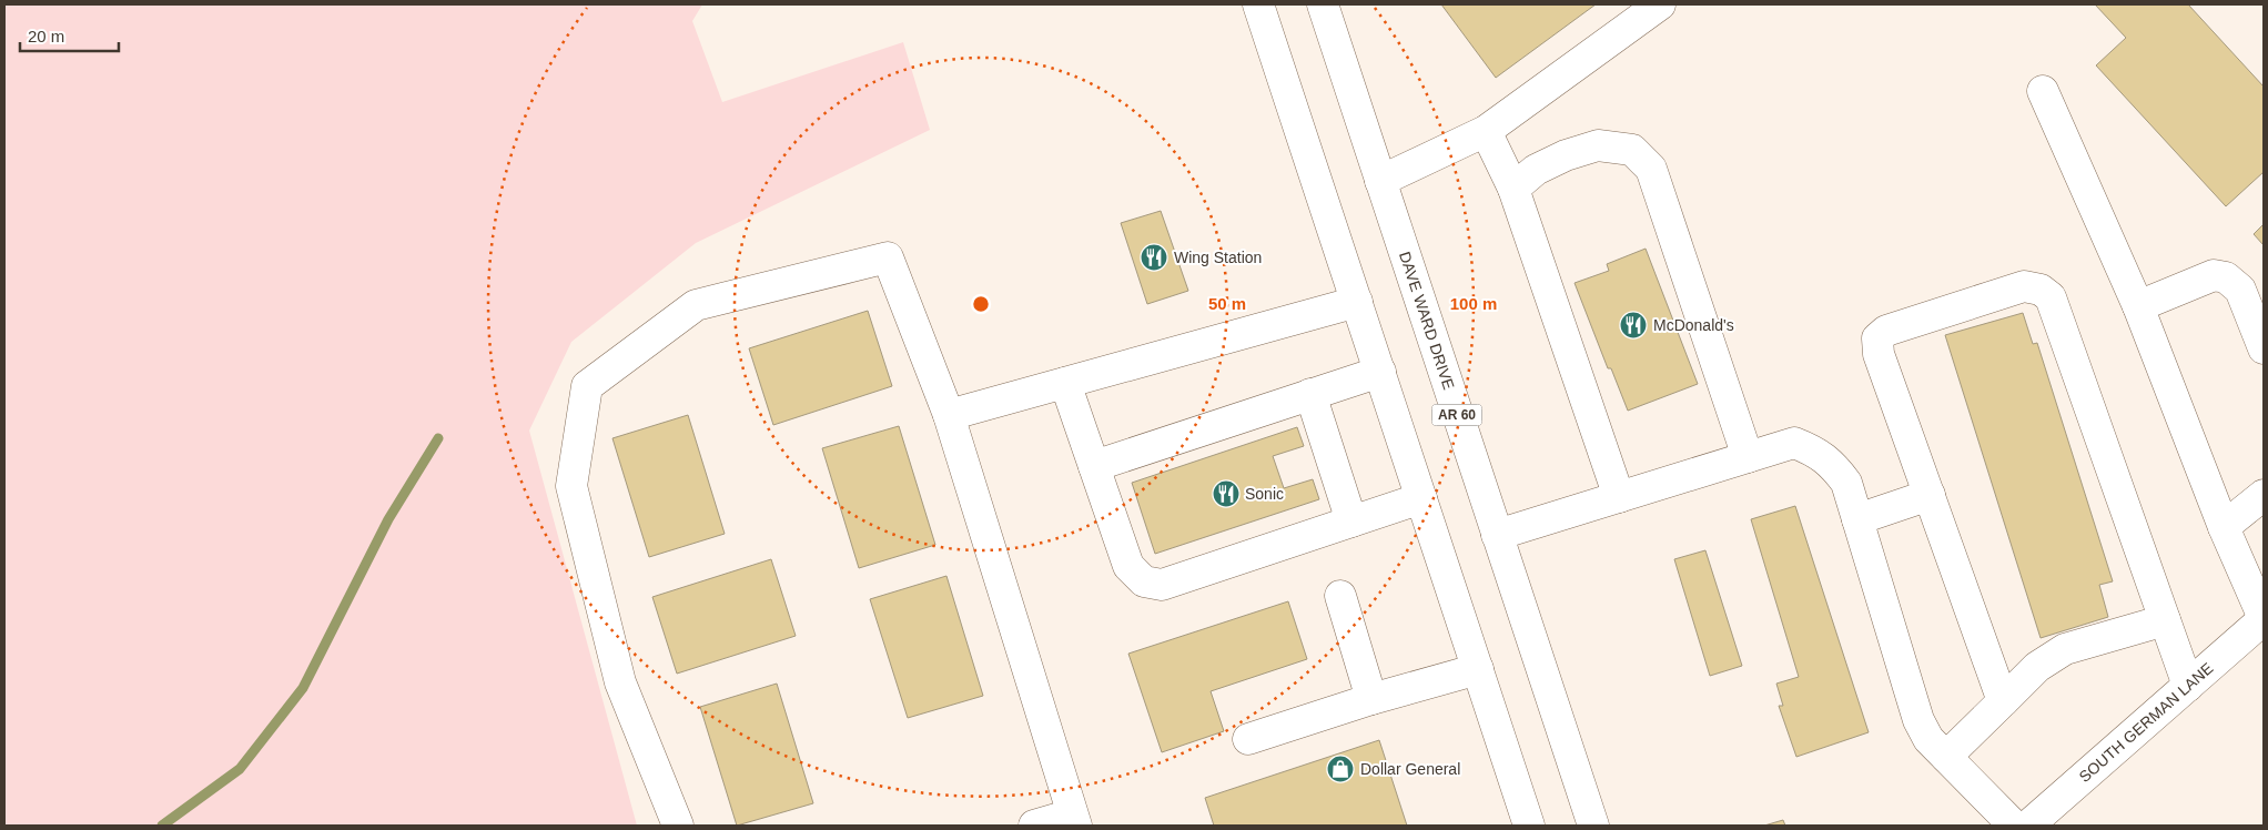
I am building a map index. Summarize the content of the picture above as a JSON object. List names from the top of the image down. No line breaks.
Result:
{"streets":{"main road":["DAVE WARD DRIVE","AR 60","SOUTH GERMAN LANE"]},"places":{"restaurant":["Wing Station","McDonald's","Sonic"],"shop":["Dollar General"]},"scale_bar":"20 m","rings":["50 m","100 m"]}
